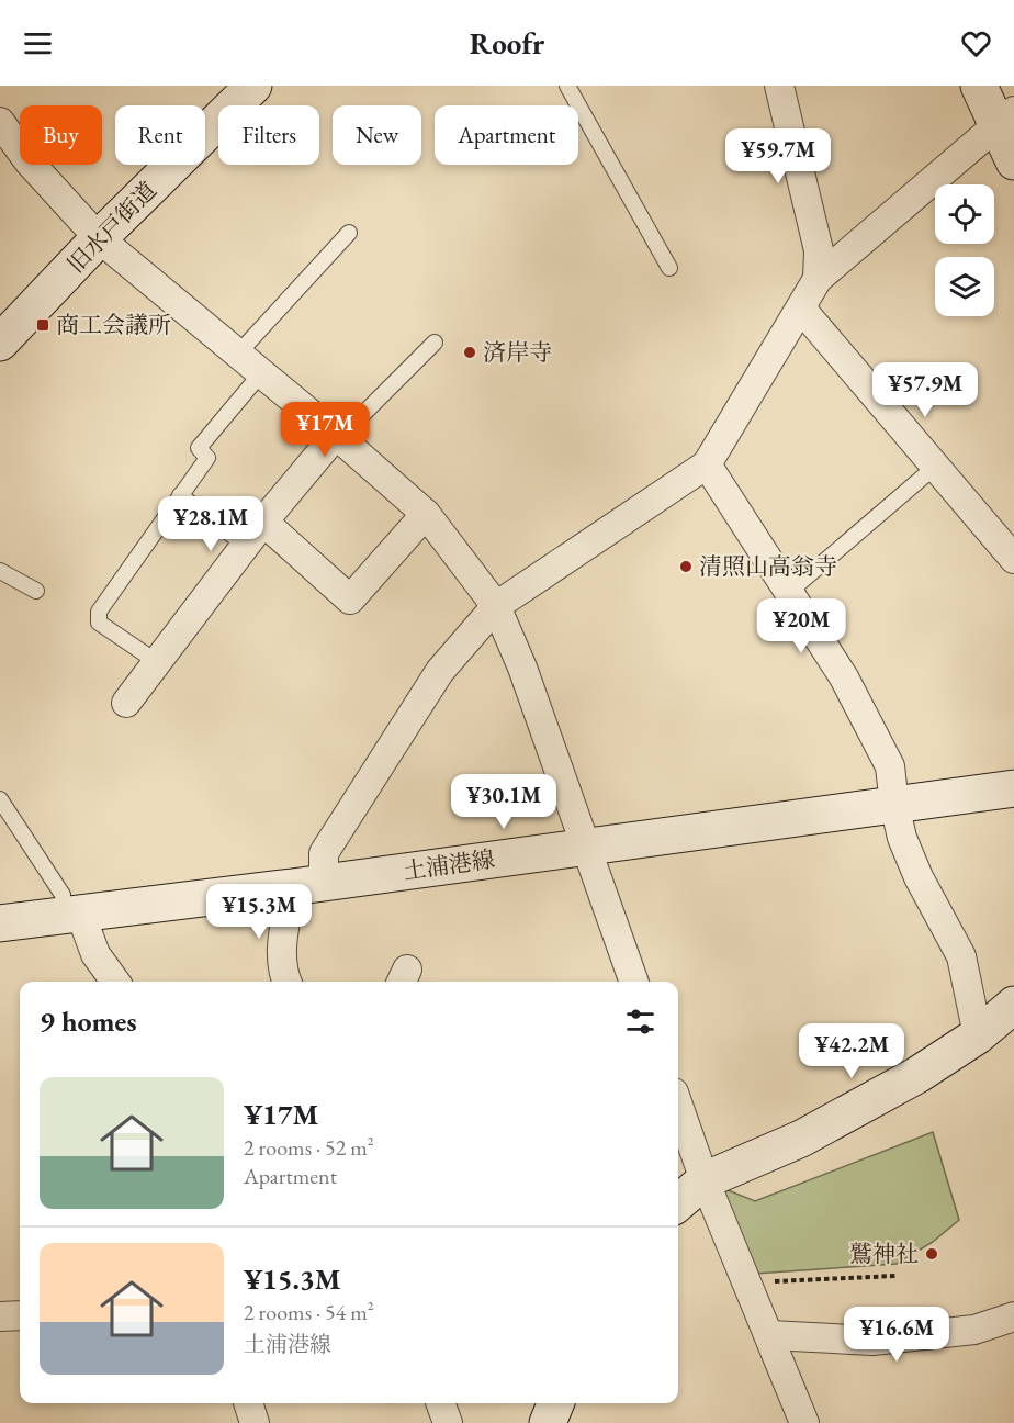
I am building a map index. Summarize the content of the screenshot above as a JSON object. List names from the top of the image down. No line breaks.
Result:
{"streets":{"main road":["旧水戸街道","土浦港線"]},"places":{"transit":["商工会議所"],"other":["済岸寺","清照山高翁寺","鷲神社"]},"page":{"header":"Roofr","chip":["Buy","Rent","Filters","New","Apartment"],"price":["¥59.7M","¥57.9M","¥17M","¥28.1M","¥20M","¥30.1M","¥15.3M","¥42.2M","¥16.6M"],"heading":"9 homes","list":[{"name":"¥17M","note":"2 rooms · 52 m² · Apartment"},{"name":"¥15.3M","note":"2 rooms · 54 m² · 土浦港線"}]}}
